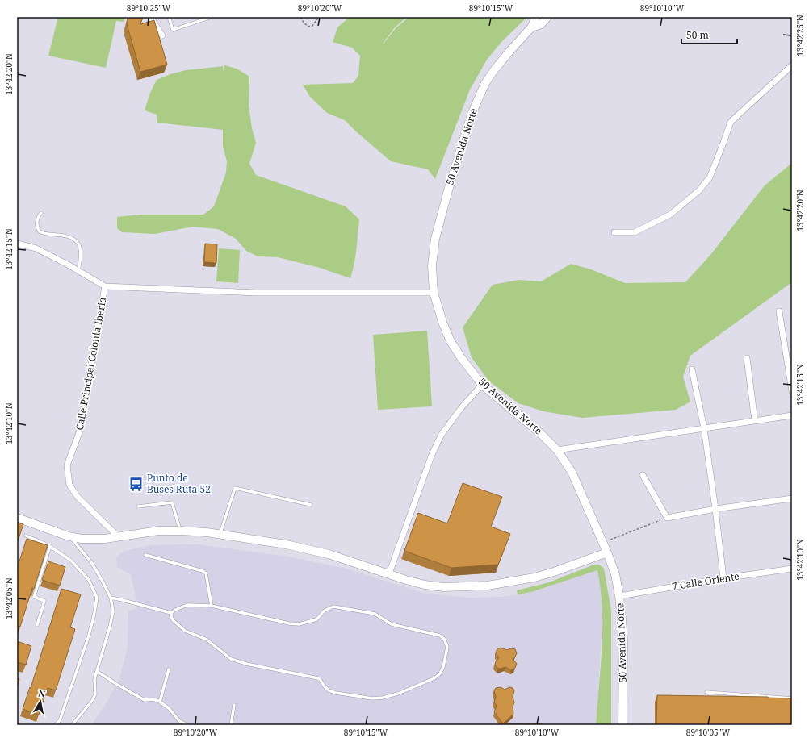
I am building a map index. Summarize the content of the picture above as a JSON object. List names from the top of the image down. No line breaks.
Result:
{"streets":{"street":["50 Avenida Norte","Calle Principal Colonia Iberia","7 Calle Oriente"]},"crossings":[["50 Avenida Norte","7 Calle Oriente"]],"places":{"bus stop":["Punto de Buses Ruta 52"]},"scale_bar":"50 m","north":"top","coordinates":["89°10'25\"W","89°10'20\"W","89°10'15\"W","89°10'10\"W","13°42'25\"N","13°42'20\"N","13°42'15\"N","13°42'10\"N","13°42'05\"N","89°10'05\"W"]}
